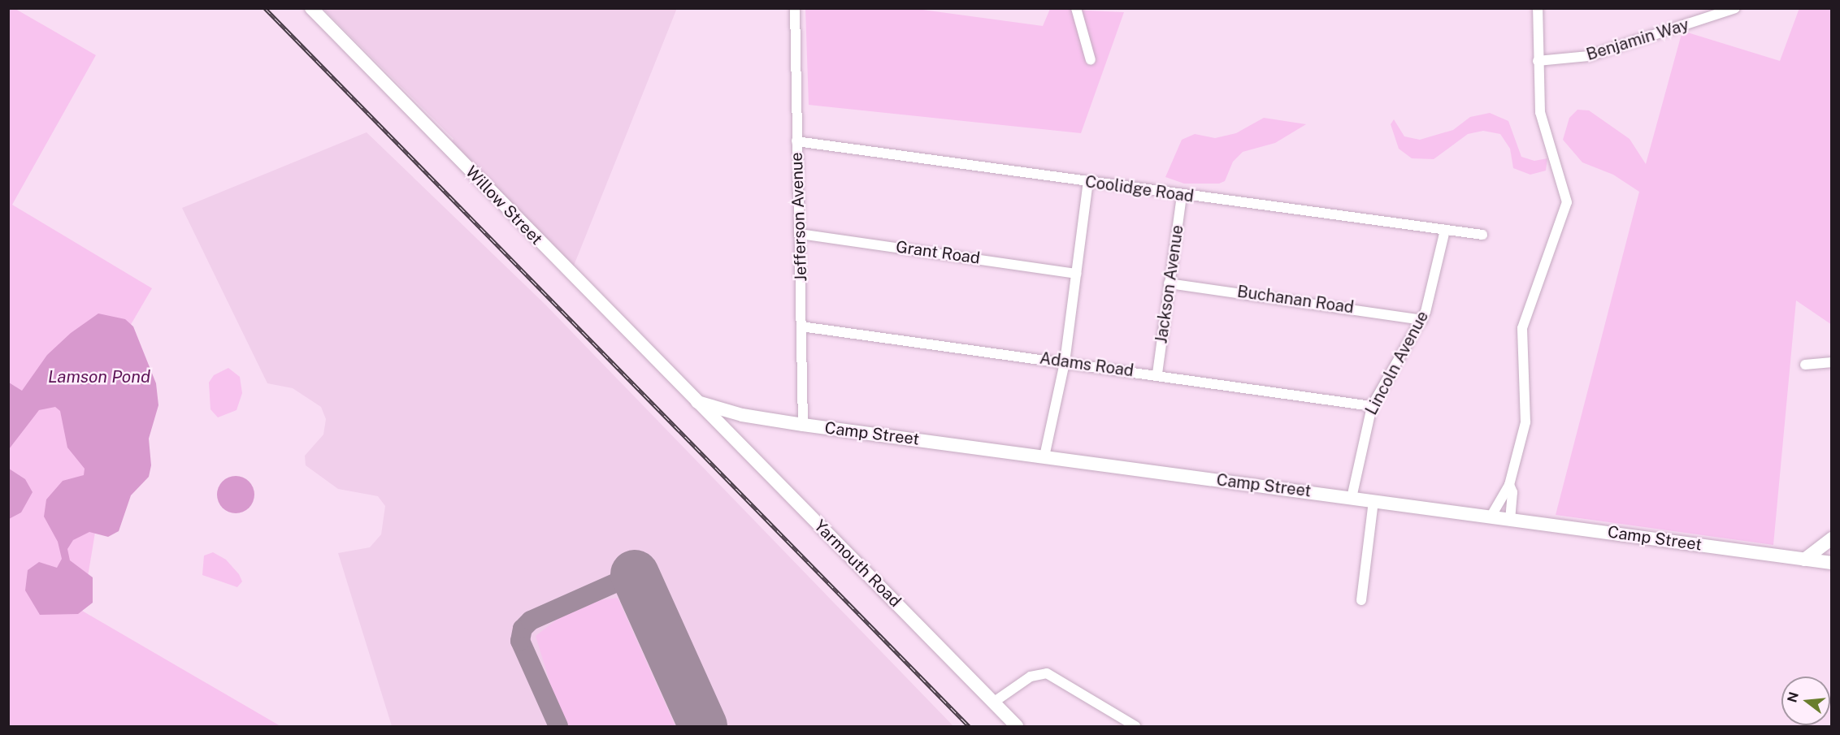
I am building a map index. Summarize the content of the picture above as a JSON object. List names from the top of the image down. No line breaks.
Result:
{"streets":{"main road":["Willow Street","Camp Street","Yarmouth Road"],"street":["Benjamin Way","Coolidge Road","Jefferson Avenue","Grant Road","Jackson Avenue","Buchanan Road","Lincoln Avenue","Adams Road"]},"crossings":[["Coolidge Road","Jefferson Avenue"],["Coolidge Road","Jackson Avenue"],["Coolidge Road","Lincoln Avenue"],["Willow Street","Camp Street"],["Willow Street","Yarmouth Road"],["Jefferson Avenue","Grant Road"],["Jefferson Avenue","Adams Road"],["Jefferson Avenue","Camp Street"],["Jackson Avenue","Buchanan Road"],["Jackson Avenue","Adams Road"],["Buchanan Road","Lincoln Avenue"],["Lincoln Avenue","Adams Road"],["Lincoln Avenue","Camp Street"],["Camp Street","Yarmouth Road"]],"water":["Lamson Pond"],"north":"left"}
